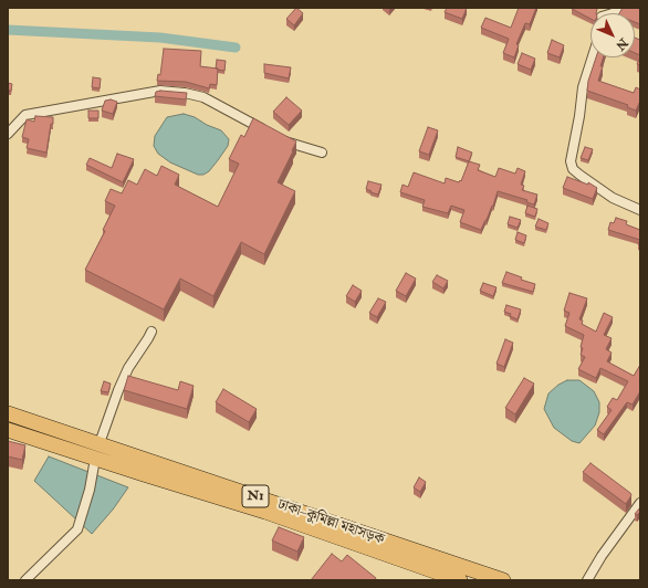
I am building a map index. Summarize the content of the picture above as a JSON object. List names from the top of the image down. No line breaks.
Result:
{"streets":{"highway":["N1","ঢাকা–কুমিল্লা মহাসড়ক"]},"north":"bottom right"}
